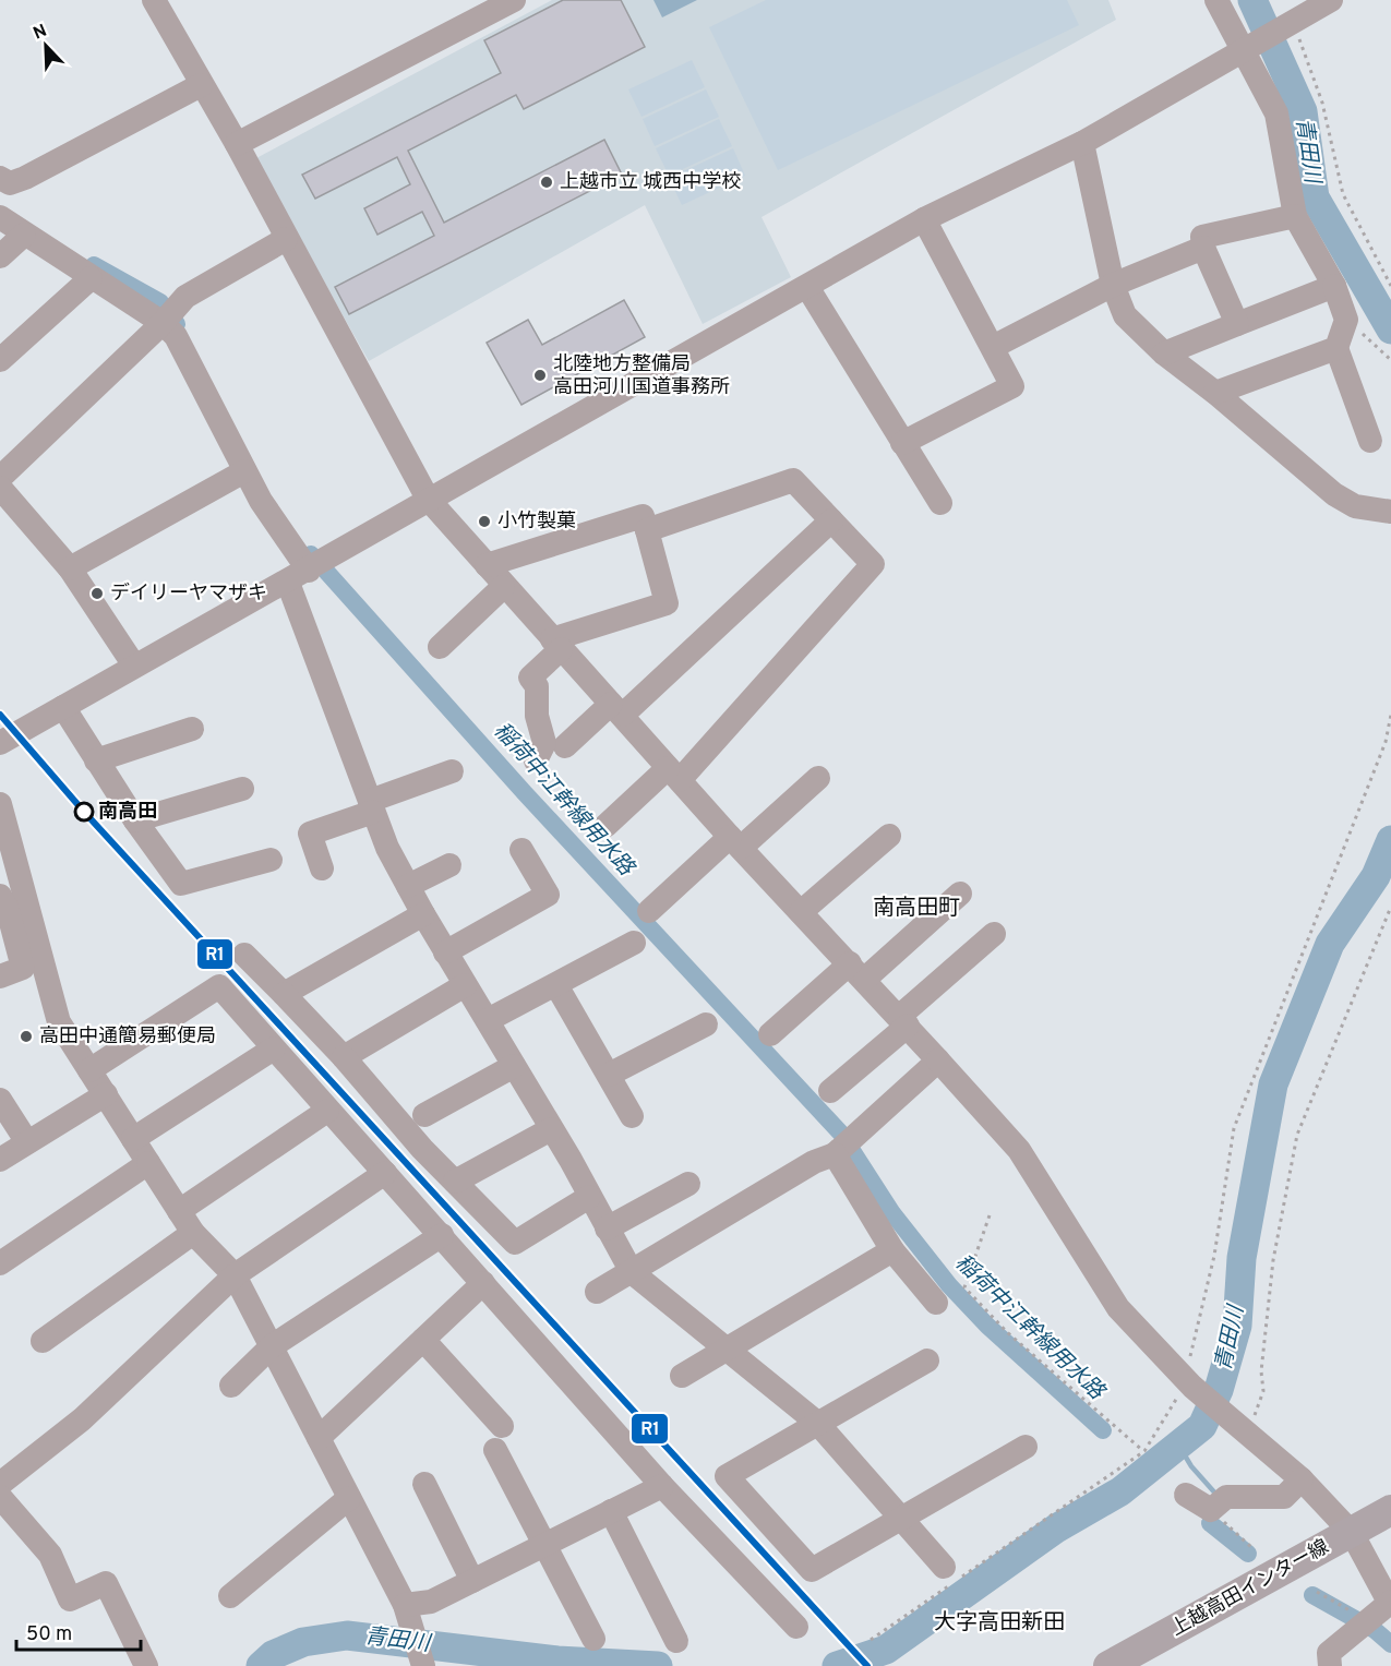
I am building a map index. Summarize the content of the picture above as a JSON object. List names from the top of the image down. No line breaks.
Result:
{"streets":{"main road":["上越高田インター線"]},"districts":["南高田町","大字高田新田"],"water":["青田川","稲荷中江幹線用水路"],"places":["上越市立 城西中学校","北陸地方整備局 高田河川国道事務所","小竹製菓","デイリーヤマザキ","南高田","高田中通簡易郵便局"],"lines":["transit line R1"],"scale_bar":"50 m","north":"top left"}
